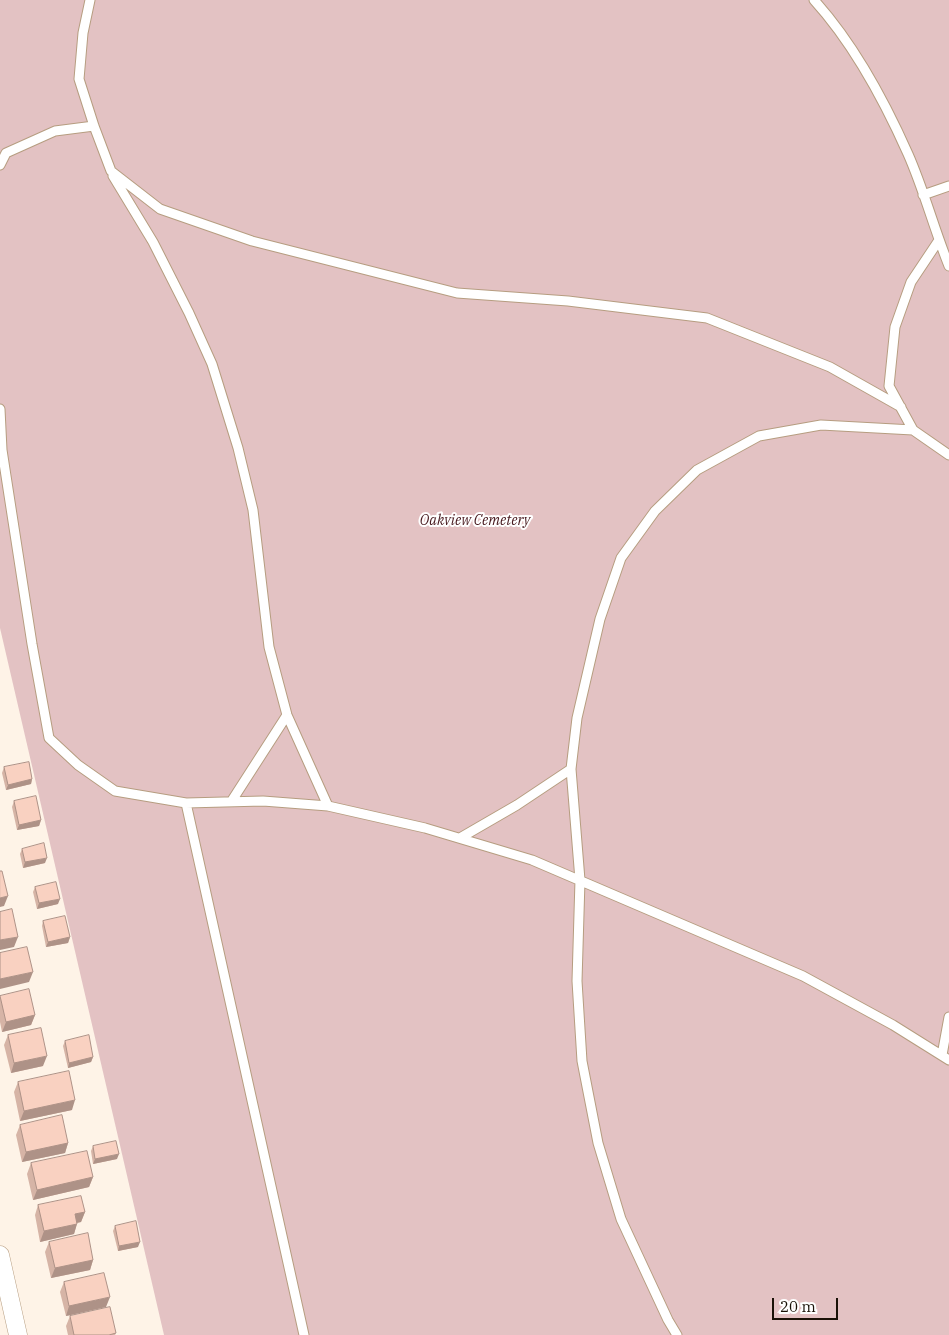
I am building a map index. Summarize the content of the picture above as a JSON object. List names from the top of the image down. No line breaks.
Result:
{"parks":["Oakview Cemetery"],"scale_bar":"20 m"}
